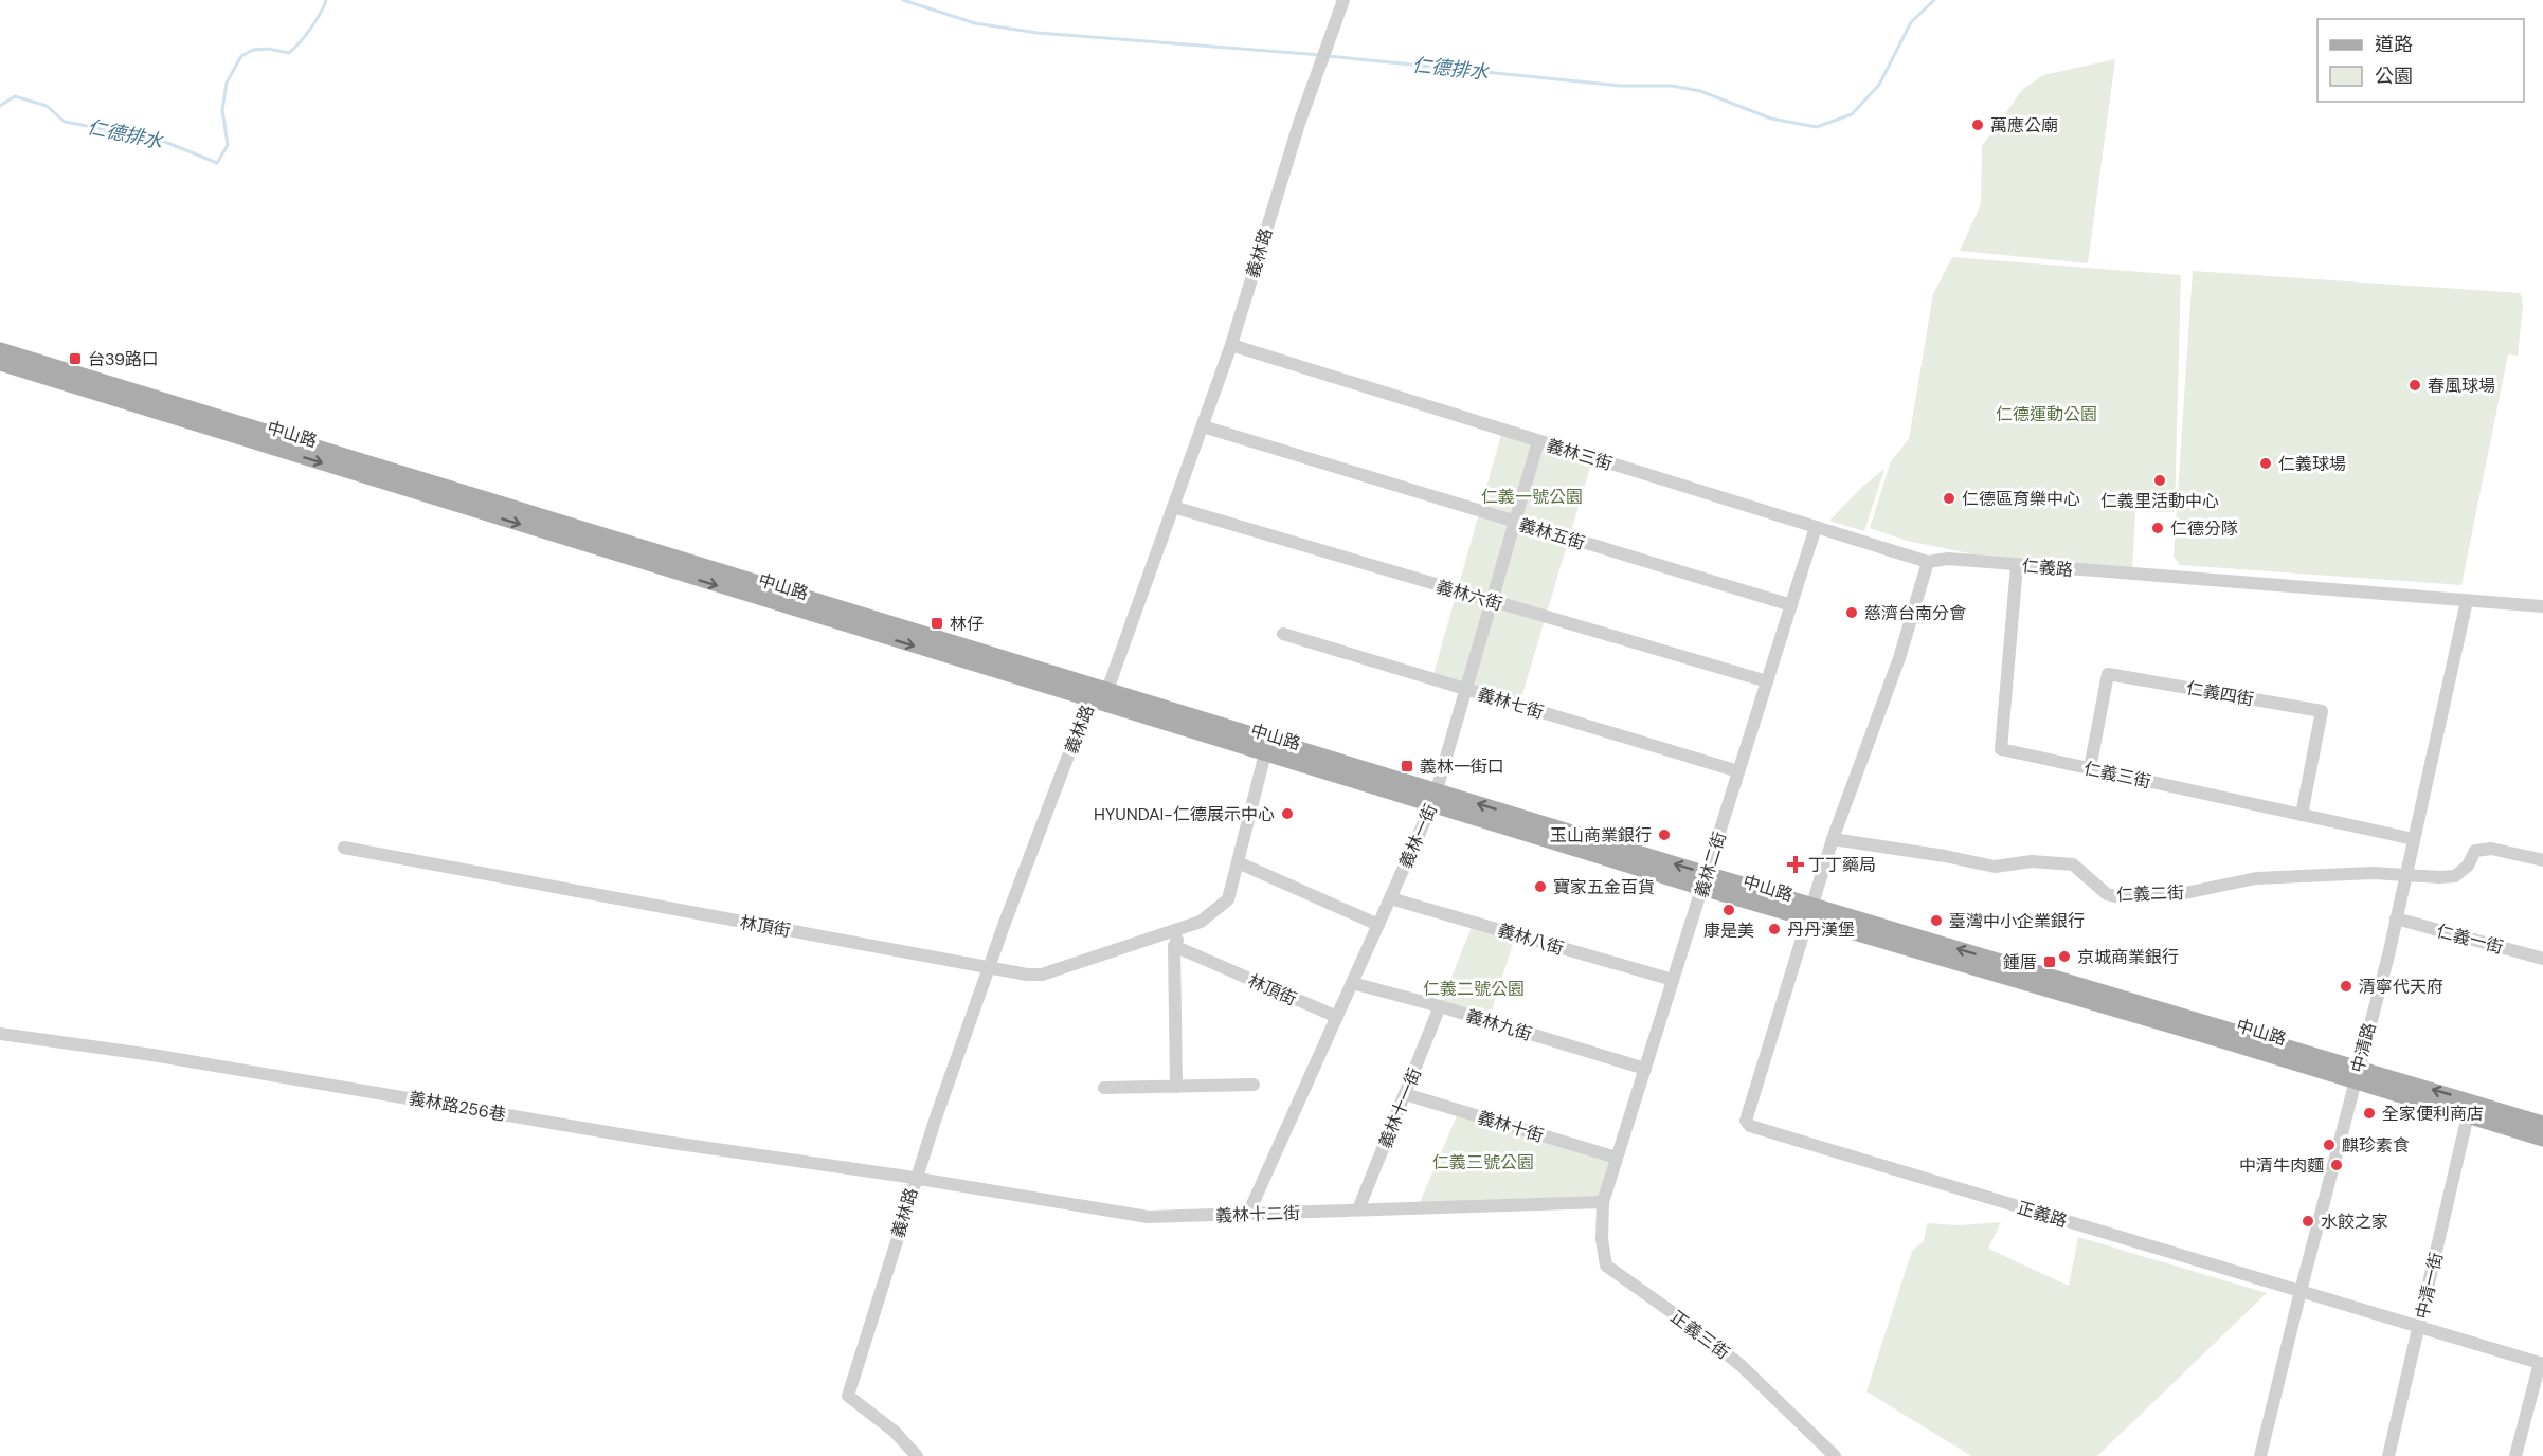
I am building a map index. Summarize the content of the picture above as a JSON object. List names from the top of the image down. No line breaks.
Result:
{"streets":{"main road":["中山路"],"street":["義林路","義林三街","義林五街","仁義路","義林六街","仁義四街","義林七街","仁義三街","義林一街","義林二街","仁義二街","林頂街","義林八街","仁義一街","義林九街","中清路","義林路256巷","義林十一街","義林十街","義林十二街","正義路","中清一街","正義三街"]},"crossings":[["義林路","中山路"],["義林路","義林三街"],["義林路","義林五街"],["義林路","義林六街"],["義林路","林頂街"],["義林路","義林路256巷"],["義林路","義林十二街"],["中山路","義林一街"],["中山路","義林二街"],["中山路","林頂街"],["中山路","中清路"],["中山路","正義路"],["中山路","中清一街"],["義林三街","仁義路"],["義林三街","義林一街"],["義林三街","義林二街"],["義林五街","義林一街"],["義林五街","義林二街"],["仁義路","仁義三街"],["仁義路","中清路"],["義林六街","義林一街"],["義林六街","義林二街"],["仁義四街","仁義三街"],["義林七街","義林一街"],["義林七街","義林二街"],["仁義三街","中清路"],["義林一街","林頂街"],["義林一街","義林八街"],["義林一街","義林九街"],["義林一街","義林十二街"],["義林二街","義林八街"],["義林二街","義林九街"],["義林二街","義林十街"],["義林二街","義林十二街"],["義林二街","正義三街"],["仁義二街","中清路"],["仁義一街","中清路"],["義林九街","義林十一街"],["中清路","正義路"],["義林路256巷","義林十二街"],["義林十一街","義林十街"],["義林十一街","義林十二街"],["義林十二街","正義三街"],["正義路","中清一街"]],"water":["仁德排水"],"parks":["仁德運動公園","仁義一號公園","仁義二號公園","仁義三號公園"],"places":{"other":["萬應公廟","春風球場","仁義球場","仁義里活動中心","仁德區育樂中心","仁德分隊","慈濟台南分會","HYUNDAI-仁德展示中心","玉山商業銀行","寶家五金百貨","康是美","臺灣中小企業銀行","丹丹漢堡","京城商業銀行","清寧代天府","全家便利商店","麒珍素食","中清牛肉麵","水餃之家"],"transit":["台39路口","林仔","義林一街口","鍾厝"],"health":["丁丁藥局"]},"legend":["道路","公園"]}
